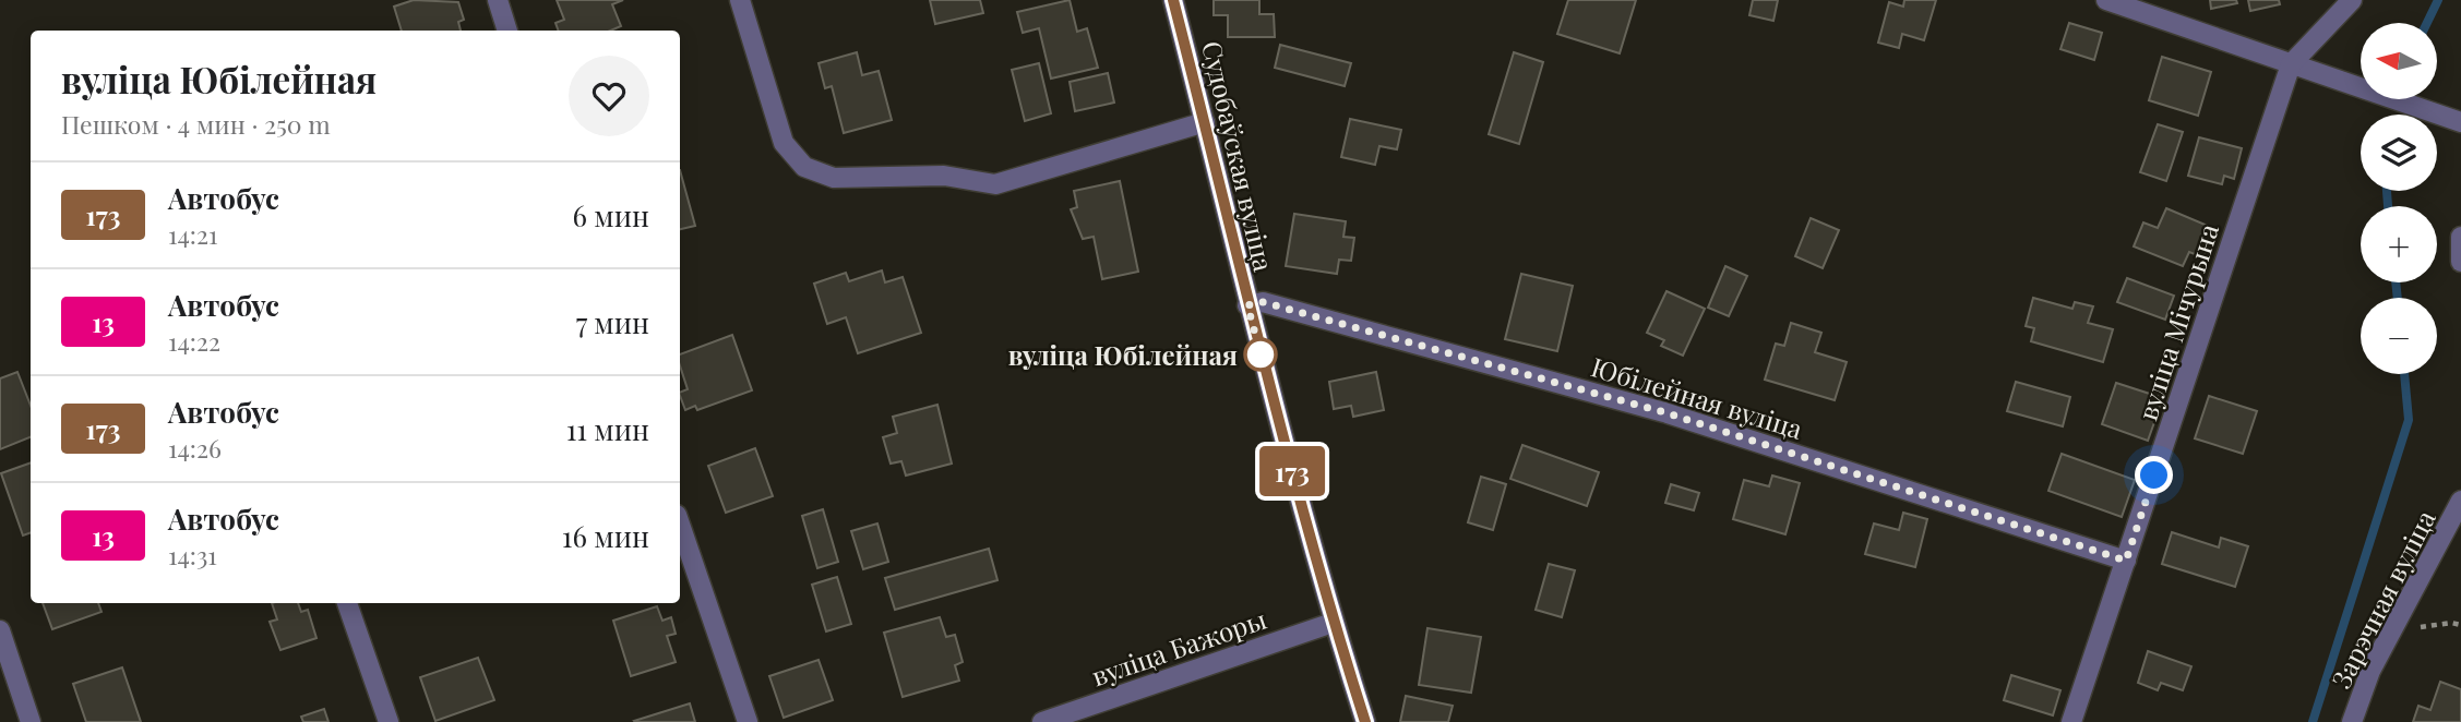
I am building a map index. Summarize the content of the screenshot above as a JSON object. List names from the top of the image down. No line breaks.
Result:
{"streets":{"street":["Судобаўская вуліца","вуліца Мічурына","Юбілейная вуліца","Зарэчная вуліца","вуліца Бажоры"]},"crossings":[["Судобаўская вуліца","Юбілейная вуліца"],["Судобаўская вуліца","вуліца Бажоры"],["вуліца Мічурына","Юбілейная вуліца"]],"places":["вуліца Юбілейная"],"lines":["bus line 173"],"north":"left","page":{"on_map":"173","map_buttons":["+","−"],"heading":["вуліца Юбілейная","Пешком · 4 мин · 250 m"],"list":[{"mark":"173","name":"Автобус","note":"14:21","value":"6 мин"},{"mark":"13","name":"Автобус","note":"14:22","value":"7 мин"},{"mark":"173","name":"Автобус","note":"14:26","value":"11 мин"},{"mark":"13","name":"Автобус","note":"14:31","value":"16 мин"}]}}
